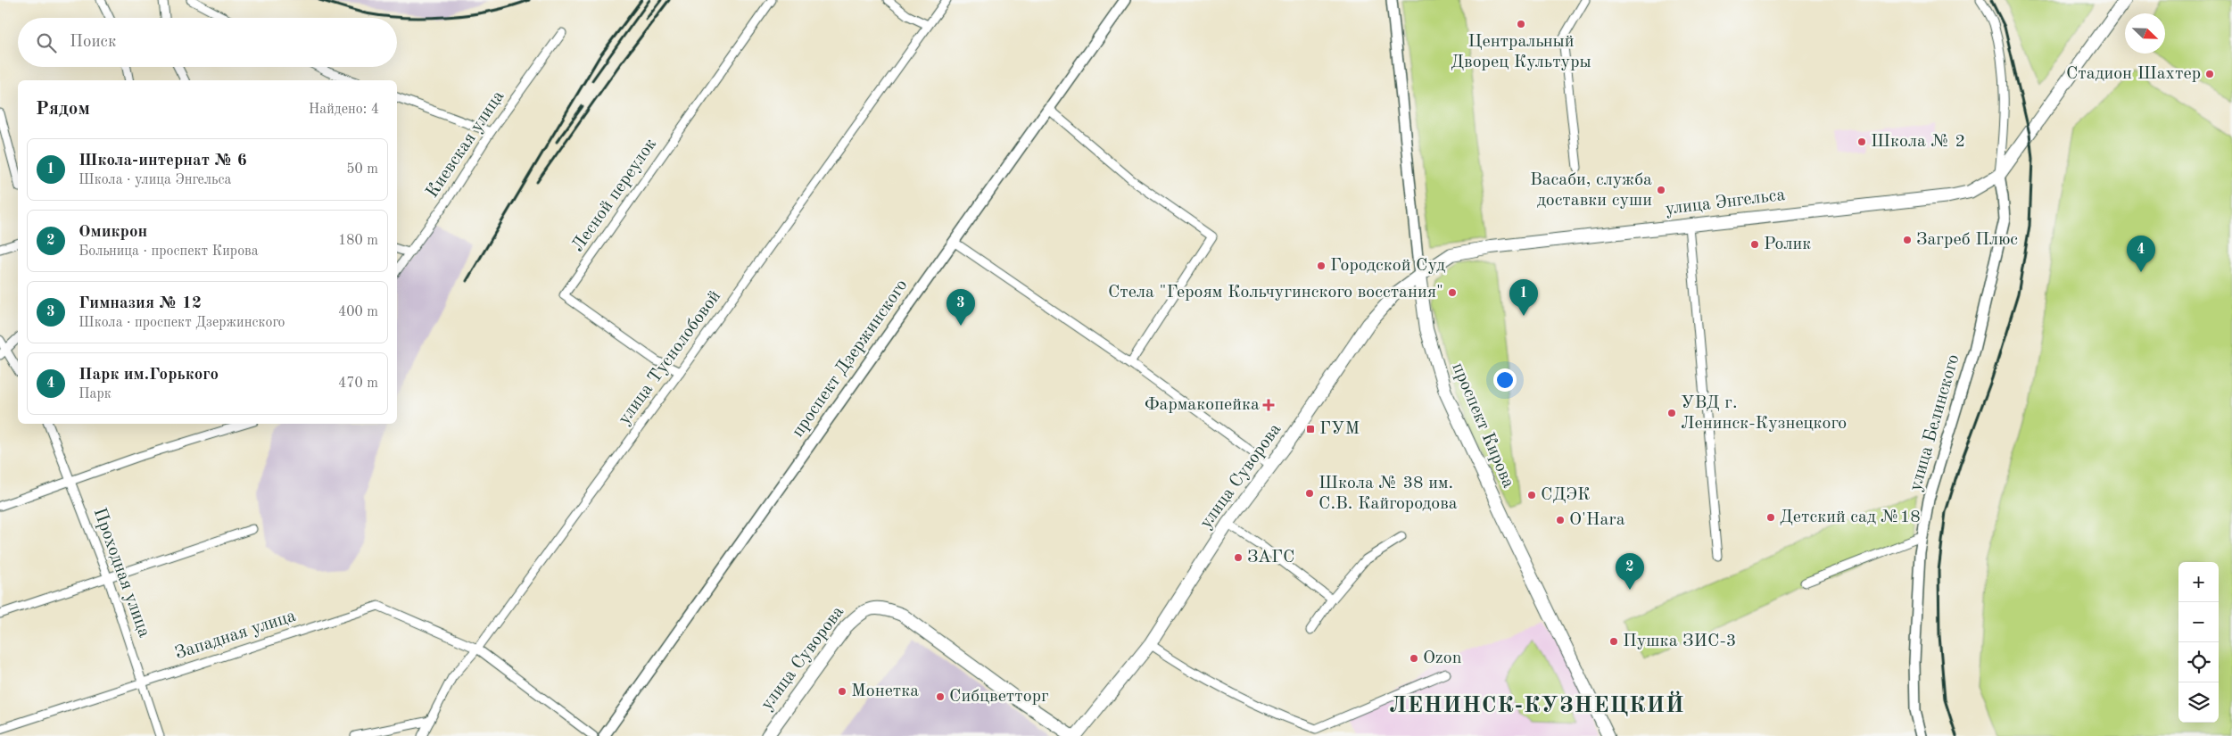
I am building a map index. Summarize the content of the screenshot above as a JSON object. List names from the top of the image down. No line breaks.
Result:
{"streets":{"main road":["улица Энгельса","проспект Кирова","улица Суворова"],"street":["Киевская улица","Лесной переулок","улица Туснолобовой","проспект Дзержинского","улица Белинского","Проходная улица","Западная улица"]},"crossings":[["Лесной переулок","улица Туснолобовой"],["улица Энгельса","улица Белинского"],["улица Энгельса","улица Суворова"],["улица Туснолобовой","Западная улица"],["проспект Кирова","улица Суворова"],["Проходная улица","Западная улица"]],"districts":["ЛЕНИНСК-КУЗНЕЦКИЙ"],"places":{"other":["Центральный Дворец Культуры","Стадион Шахтер","Школа № 2","Васаби, служба доставки суши","Загреб Плюс","Ролик","Городской Суд","Стела \"Героям Кольчугинского восстания\"","УВД г. Ленинск-Кузнецкого","Школа № 38 им. С.В. Кайгородова","СДЭК","Детский сад №18","O'Hara","ЗАГС","Пушка ЗИС-3","Ozon","Монетка","Сибцветторг"],"health":["Фармакопейка"],"transit":["ГУМ"]},"north":"bottom right","page":{"search":"Поиск","heading":["Рядом","Найдено: 4"],"list":[{"mark":"1","name":"Школа-интернат № 6","note":"Школа · улица Энгельса","value":"50 m"},{"mark":"2","name":"Омикрон","note":"Больница · проспект Кирова","value":"180 m"},{"mark":"3","name":"Гимназия № 12","note":"Школа · проспект Дзержинского","value":"400 m"},{"mark":"4","name":"Парк им.Горького","note":"Парк","value":"470 m"}],"pins":["4","1","3","2"],"map_buttons":["+","−"]}}
